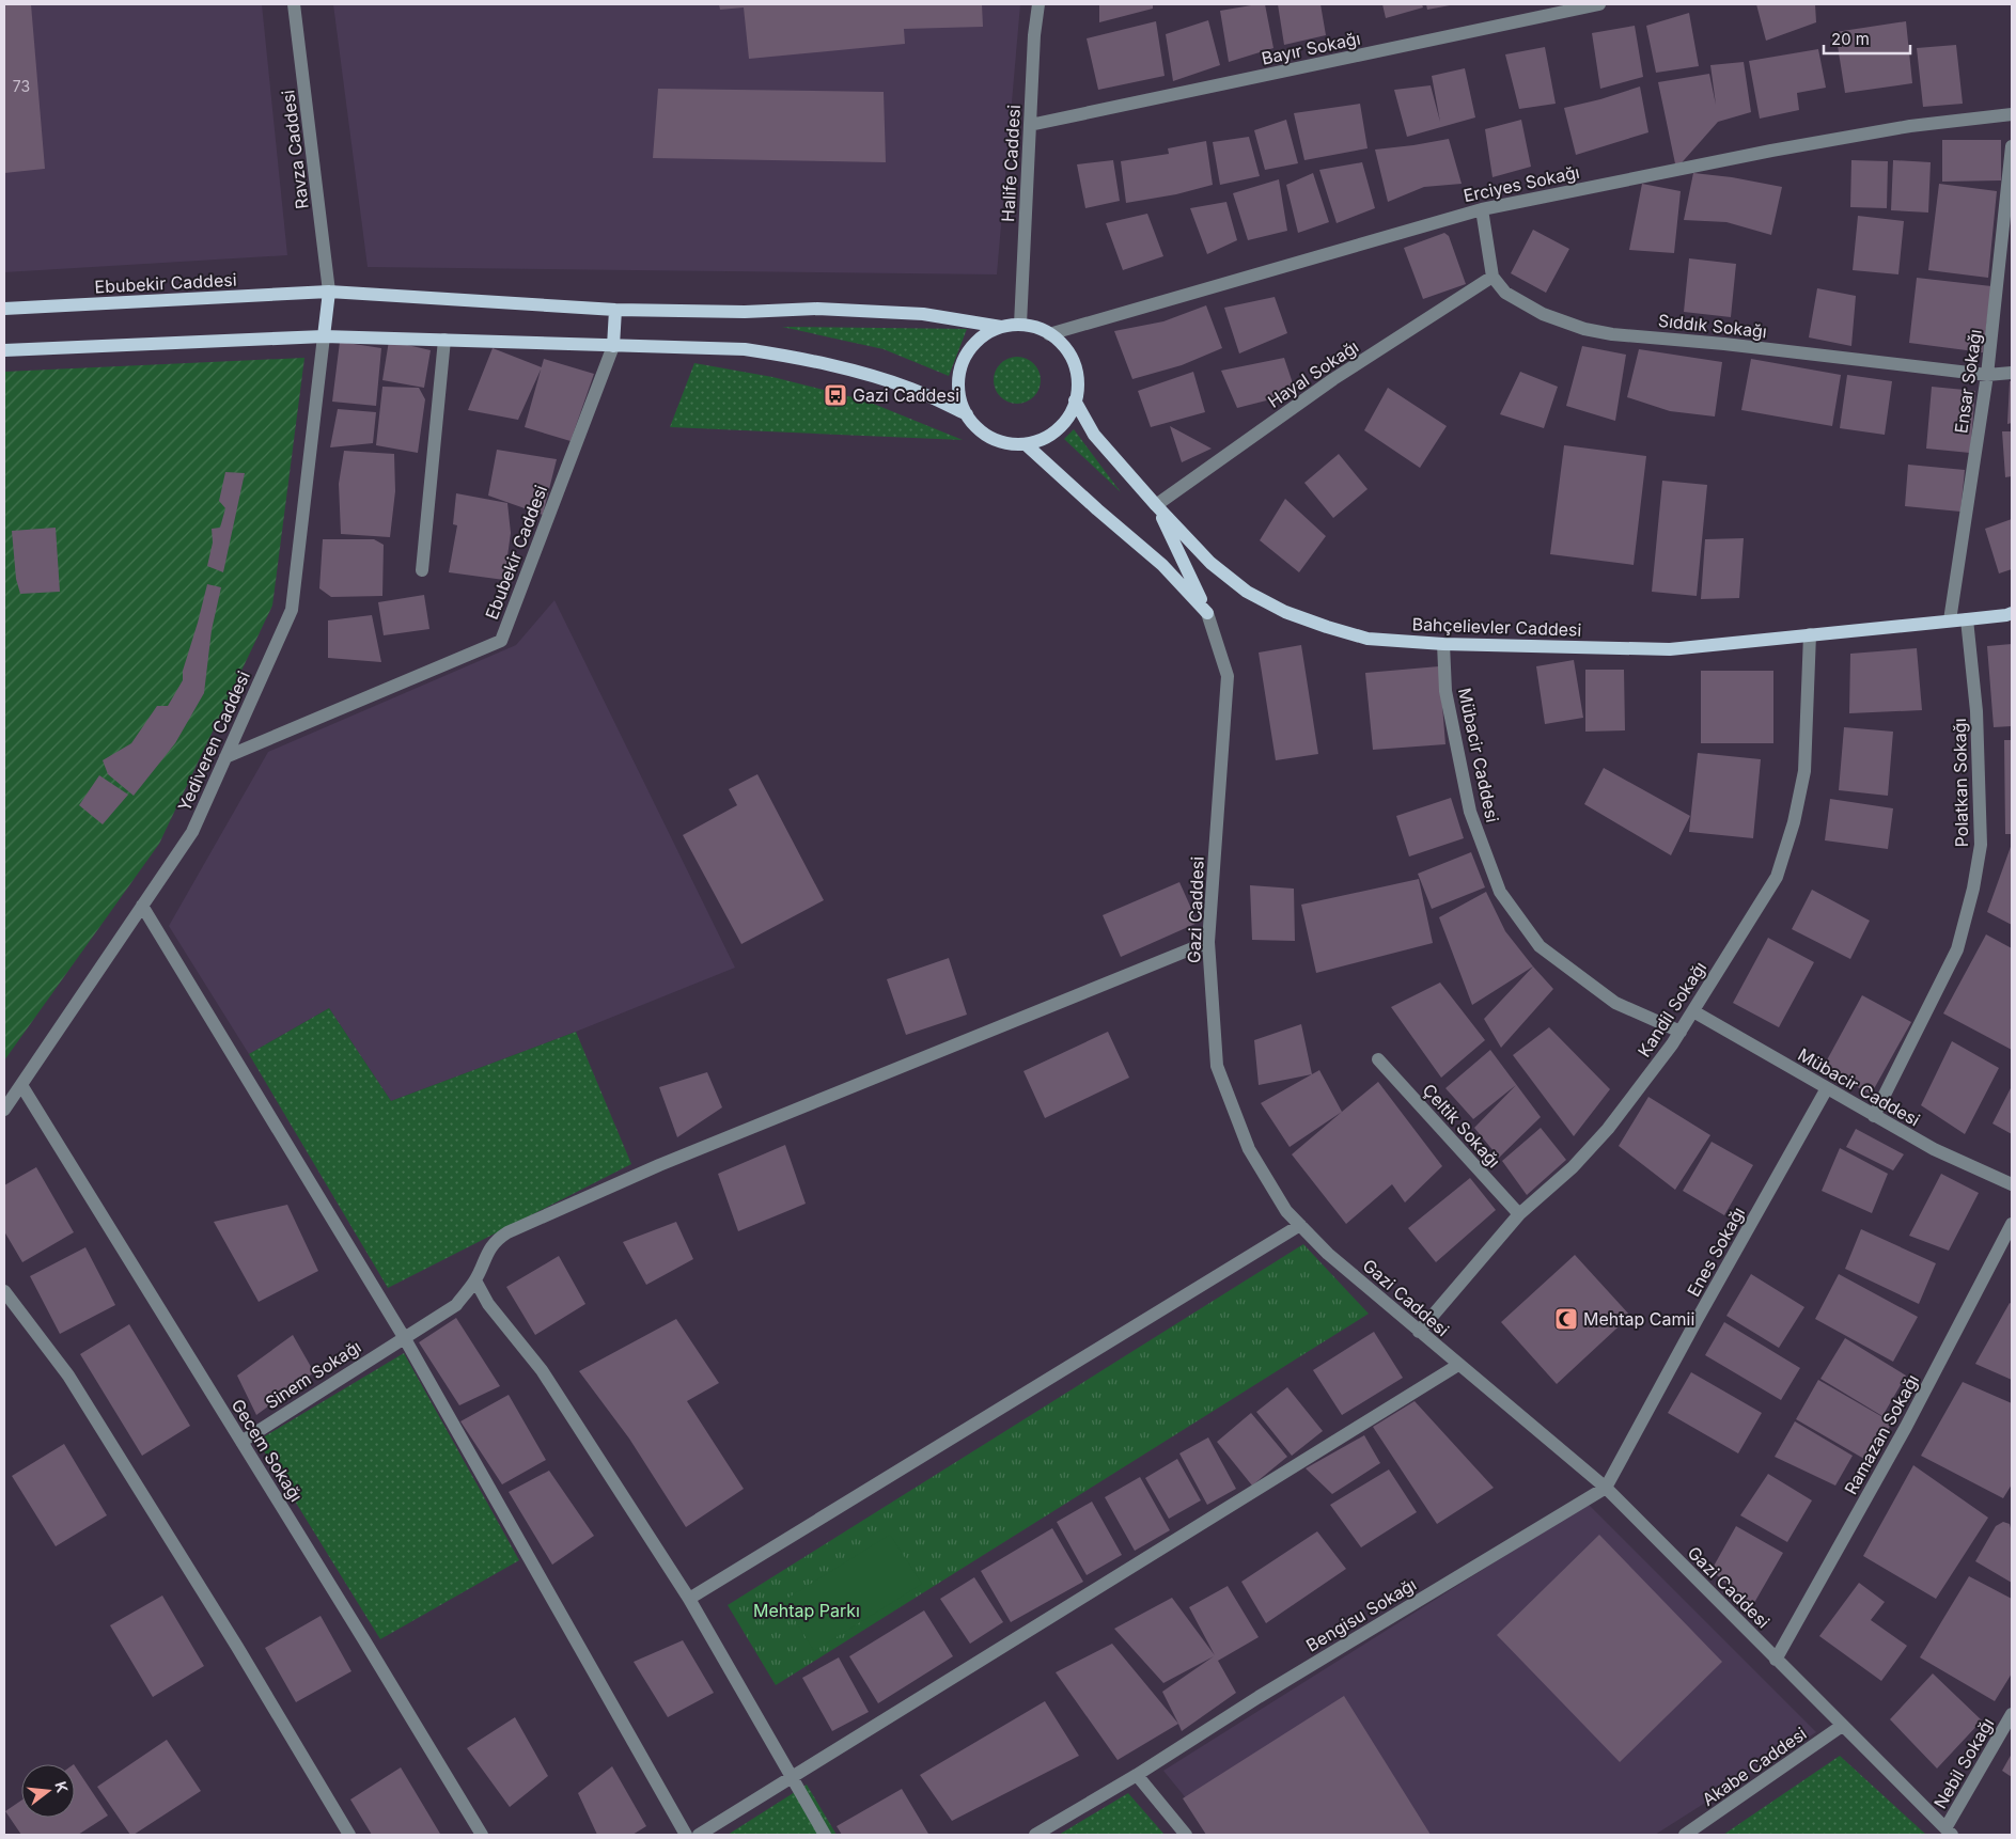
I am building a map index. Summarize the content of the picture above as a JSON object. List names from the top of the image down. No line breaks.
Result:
{"streets":{"main road":["Ebubekir Caddesi","Bahçelievler Caddesi"],"street":["Bayır Sokağı","Ravza Caddesi","Halife Caddesi","Erciyes Sokağı","Sıddık Sokağı","Hayal Sokağı","Ensar Sokağı","Yediveren Caddesi","Mübacir Caddesi","Polatkan Sokağı","Gazi Caddesi","Kandil Sokağı","Çeltik Sokağı","Enes Sokağı","Sinem Sokağı","Ramazan Sokağı","Gecem Sokağı","Bengisu Sokağı","Nebil Sokağı","Akabe Caddesi"]},"crossings":[["Bayır Sokağı","Halife Caddesi"],["Ravza Caddesi","Ebubekir Caddesi"],["Halife Caddesi","Erciyes Sokağı"],["Halife Caddesi","Ebubekir Caddesi"],["Halife Caddesi","Bahçelievler Caddesi"],["Erciyes Sokağı","Ebubekir Caddesi"],["Erciyes Sokağı","Bahçelievler Caddesi"],["Ebubekir Caddesi","Bahçelievler Caddesi"],["Ebubekir Caddesi","Yediveren Caddesi"],["Sıddık Sokağı","Hayal Sokağı"],["Sıddık Sokağı","Ensar Sokağı"],["Hayal Sokağı","Bahçelievler Caddesi"],["Ensar Sokağı","Bahçelievler Caddesi"],["Bahçelievler Caddesi","Mübacir Caddesi"],["Bahçelievler Caddesi","Polatkan Sokağı"],["Bahçelievler Caddesi","Kandil Sokağı"],["Yediveren Caddesi","Gecem Sokağı"],["Mübacir Caddesi","Polatkan Sokağı"],["Mübacir Caddesi","Kandil Sokağı"],["Mübacir Caddesi","Enes Sokağı"],["Gazi Caddesi","Kandil Sokağı"],["Gazi Caddesi","Enes Sokağı"],["Gazi Caddesi","Sinem Sokağı"],["Gazi Caddesi","Ramazan Sokağı"],["Gazi Caddesi","Bengisu Sokağı"],["Gazi Caddesi","Nebil Sokağı"],["Gazi Caddesi","Akabe Caddesi"],["Kandil Sokağı","Çeltik Sokağı"],["Enes Sokağı","Bengisu Sokağı"],["Sinem Sokağı","Gecem Sokağı"]],"parks":["Mehtap Parkı"],"places":{"bus stop":["Gazi Caddesi"],"mosque":["Mehtap Camii"]},"house_numbers":["73"],"scale_bar":"20 m","north":"right"}
